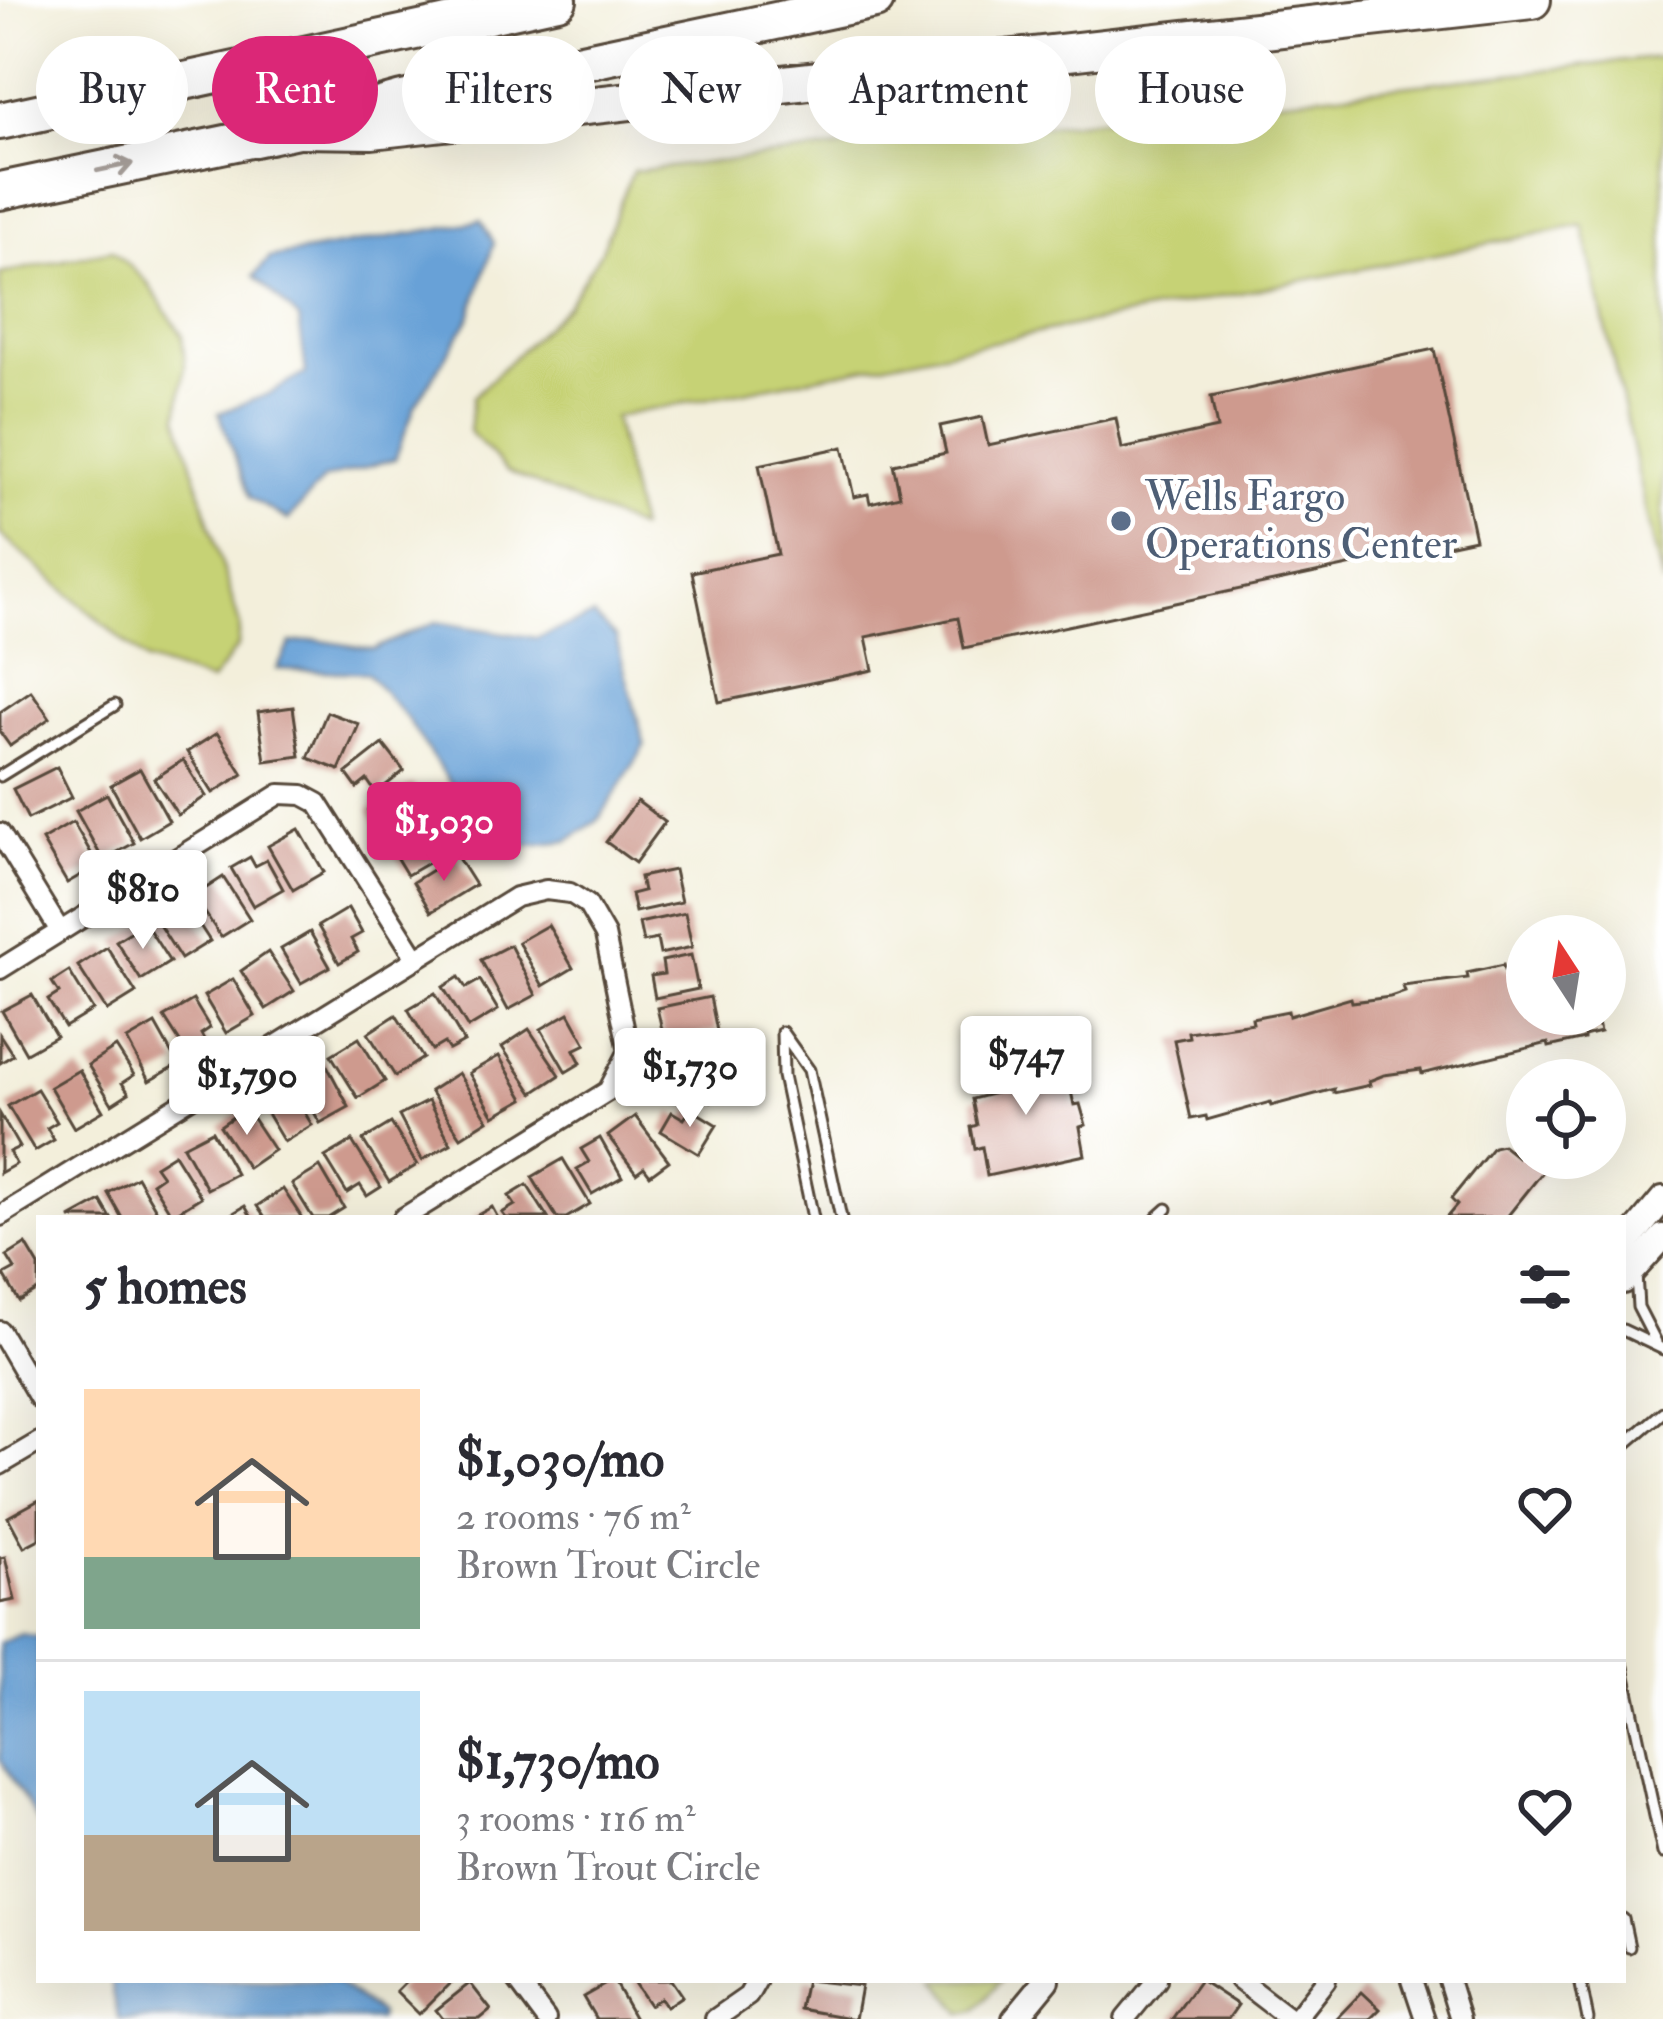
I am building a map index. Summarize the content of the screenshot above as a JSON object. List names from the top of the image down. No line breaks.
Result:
{"places":["Wells Fargo Operations Center"],"north":"top","page":{"chip":["Buy","Rent","Filters","New","Apartment","House"],"price":["$1,030","$810","$747","$1,730","$1,790"],"heading":"5 homes","list":[{"name":"$1,030/mo","note":"2 rooms · 76 m² · Brown Trout Circle"},{"name":"$1,730/mo","note":"3 rooms · 116 m² · Brown Trout Circle"}]}}
